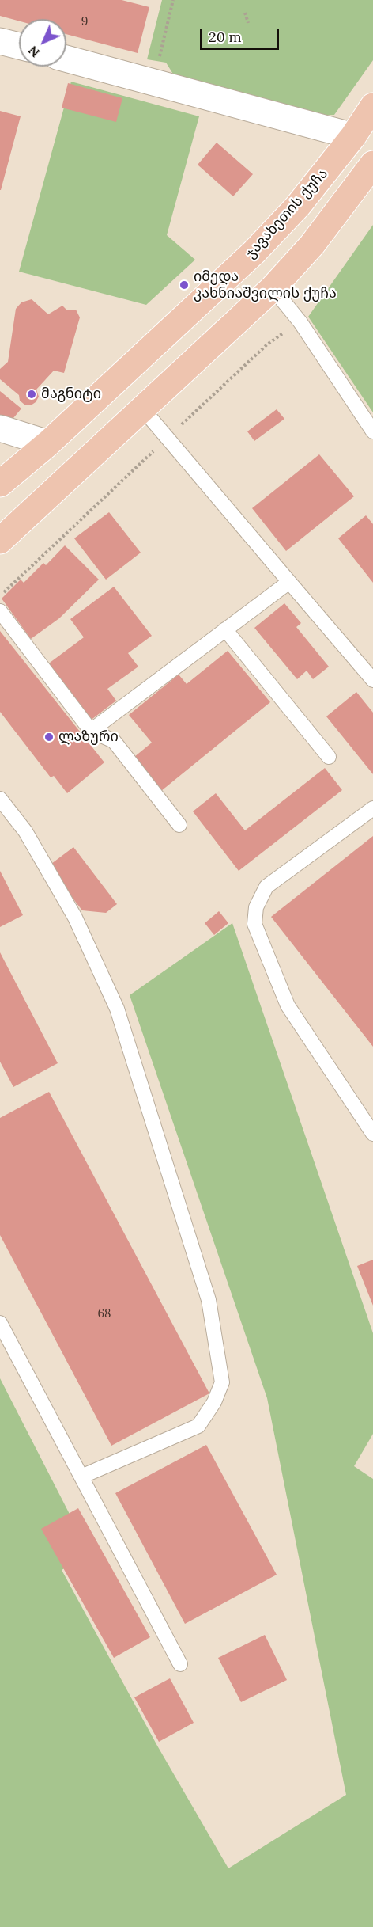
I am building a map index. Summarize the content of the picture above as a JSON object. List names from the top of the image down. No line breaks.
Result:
{"streets":{"main road":["ჯავახეთის ქუჩა"]},"places":["იმედა კახნიაშვილის ქუჩა","მაგნიტი","ლაზური"],"house_numbers":["9","68"],"scale_bar":"20 m","north":"bottom left"}
